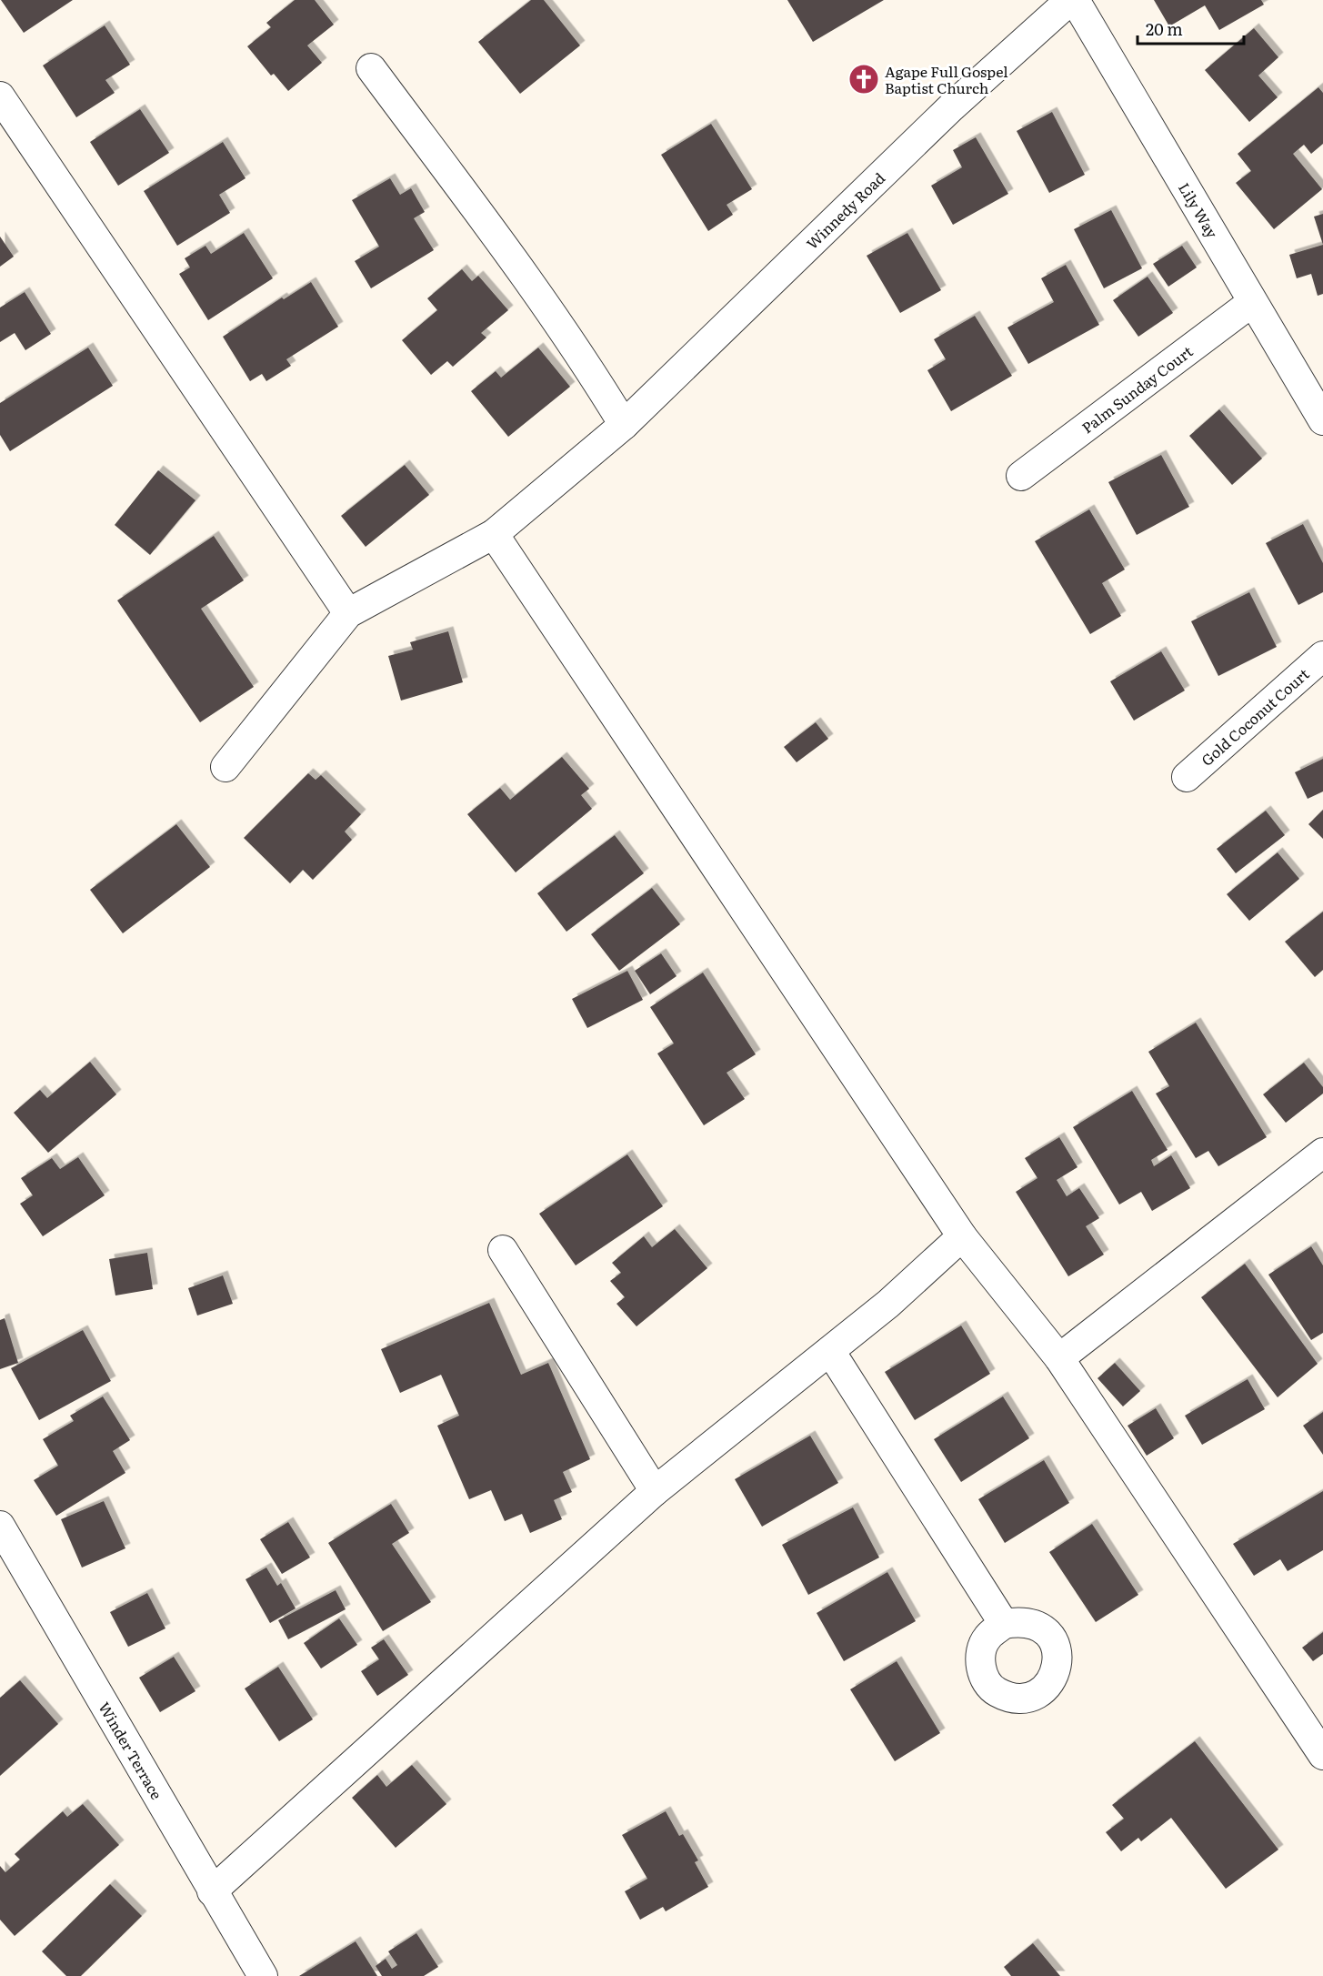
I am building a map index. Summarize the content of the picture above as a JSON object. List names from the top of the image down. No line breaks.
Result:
{"streets":{"street":["Winnedy Road","Lily Way","Palm Sunday Court","Gold Coconut Court","Winder Terrace"]},"crossings":[["Lily Way","Palm Sunday Court"]],"places":{"church":["Agape Full Gospel Baptist Church"]},"scale_bar":"20 m"}
